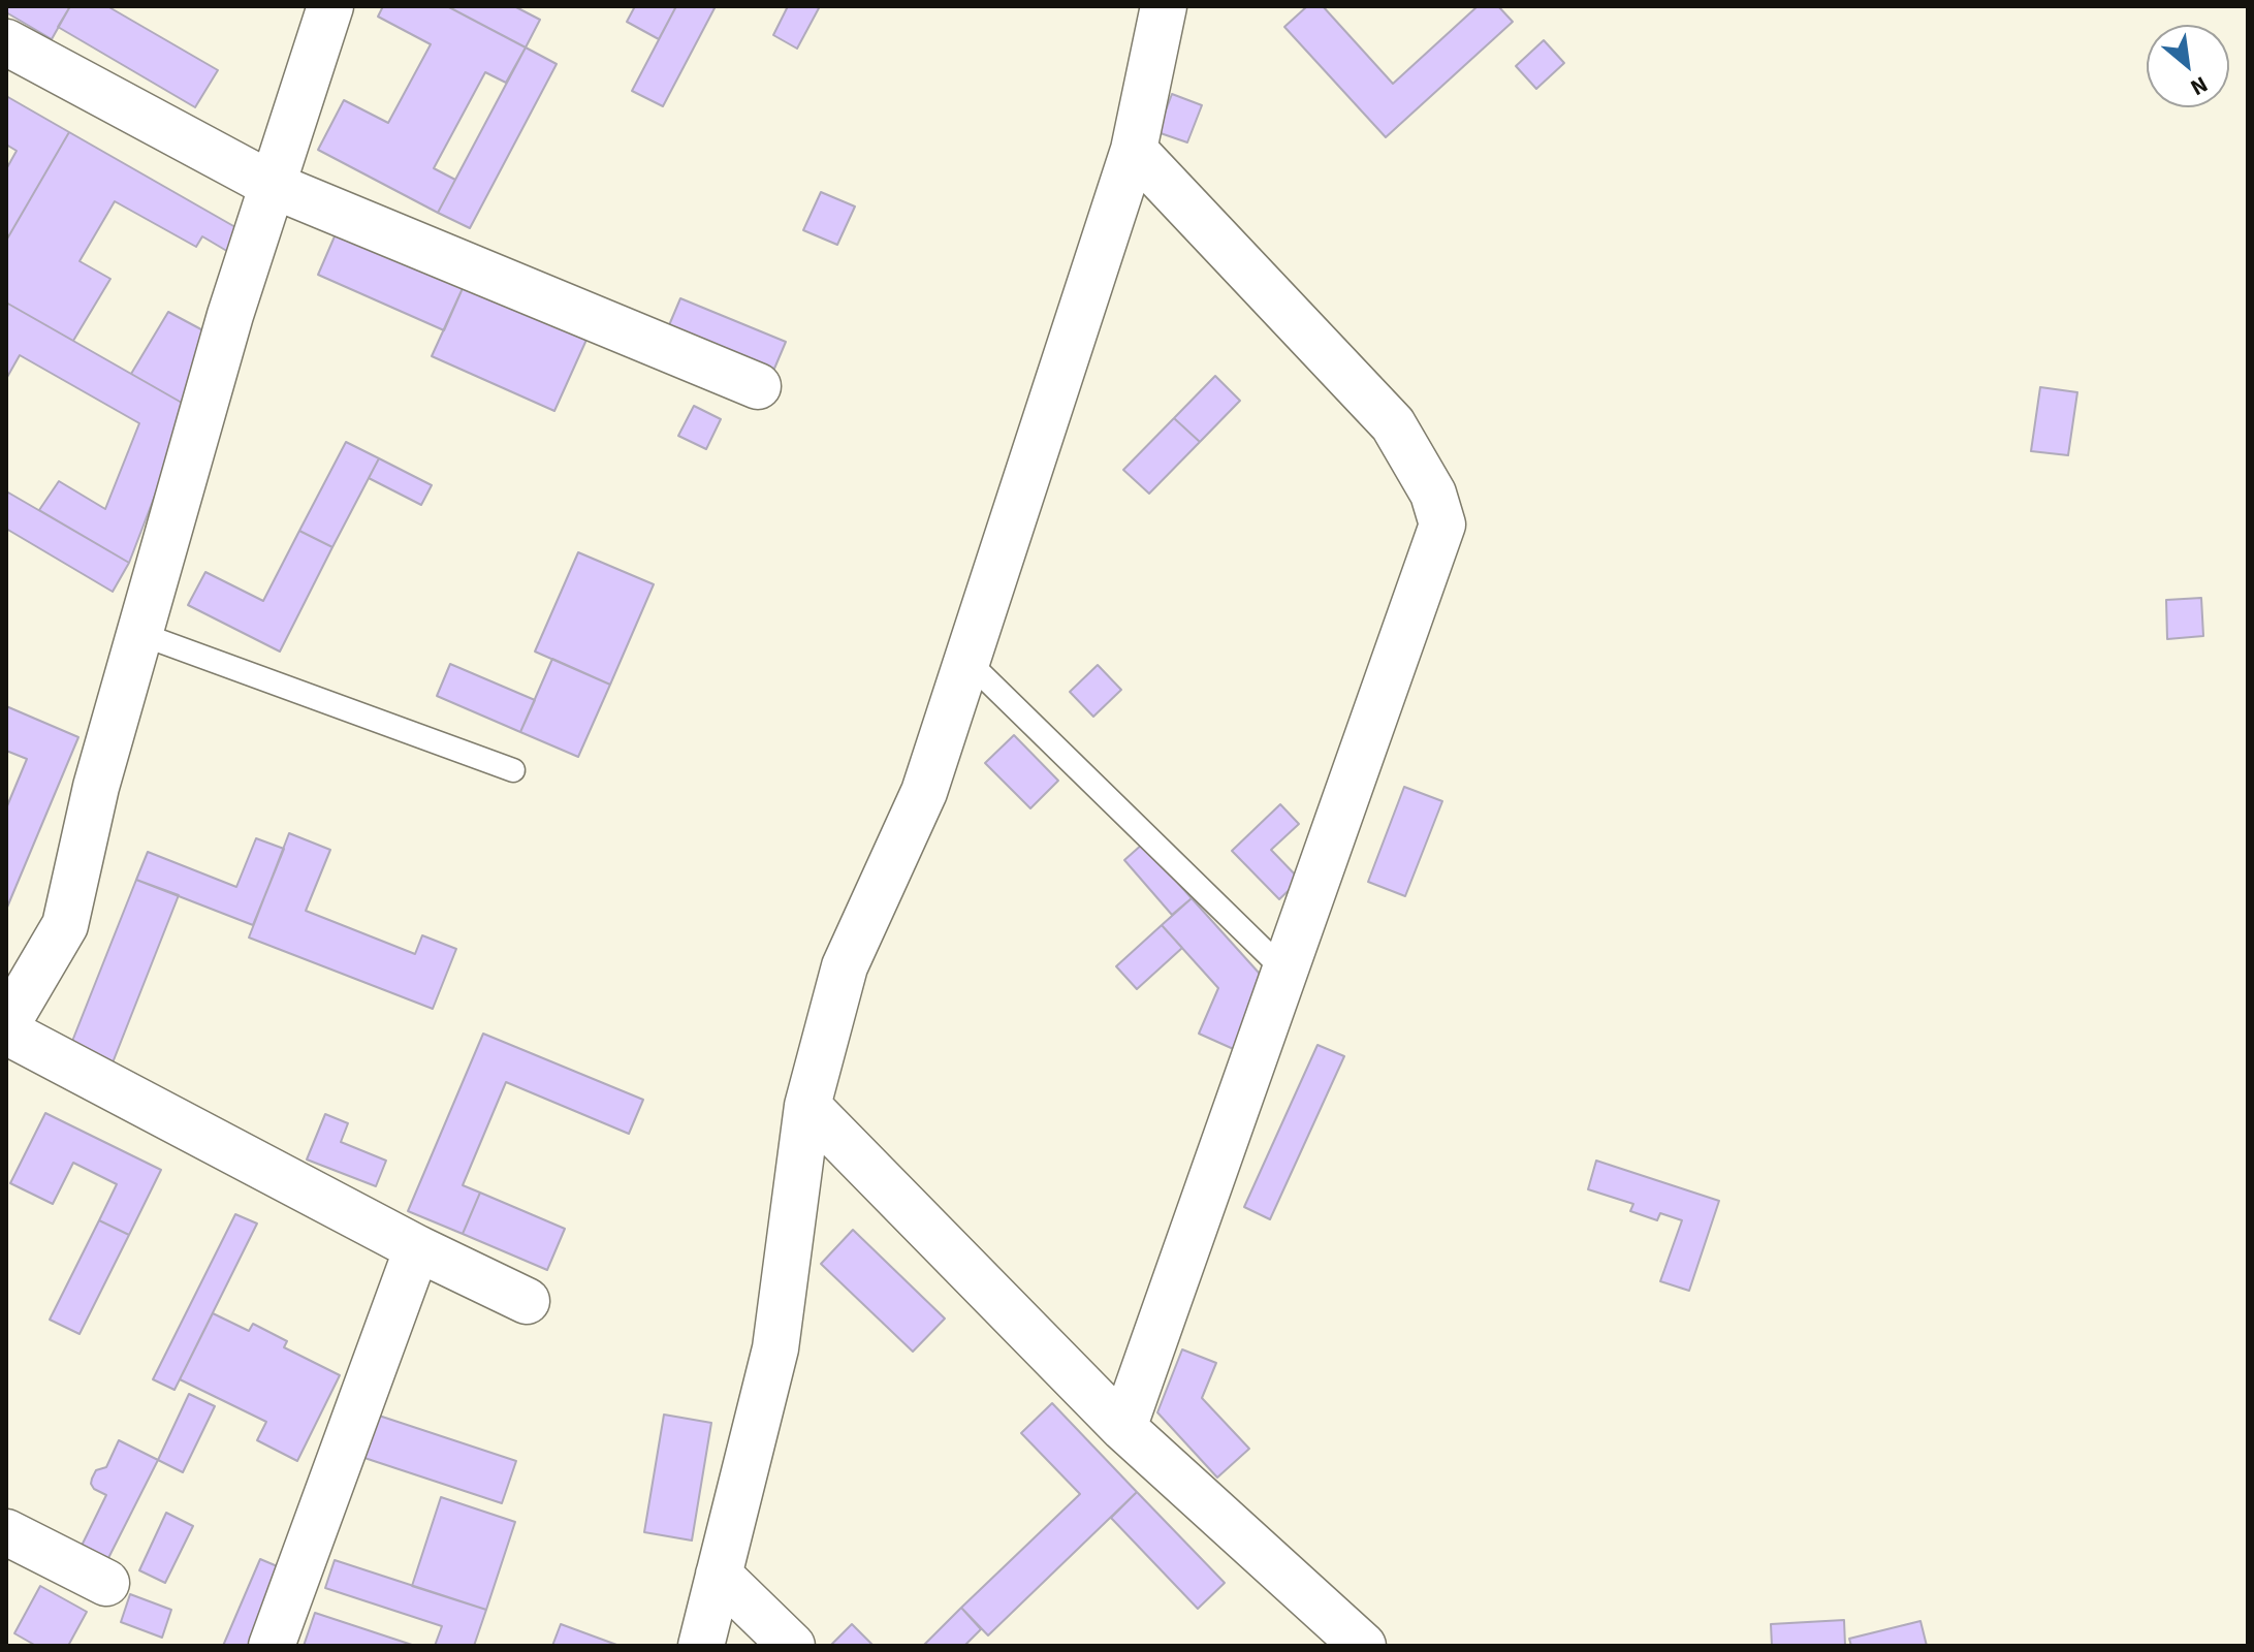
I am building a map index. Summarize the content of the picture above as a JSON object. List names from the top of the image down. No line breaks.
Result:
{"north":"bottom right"}
